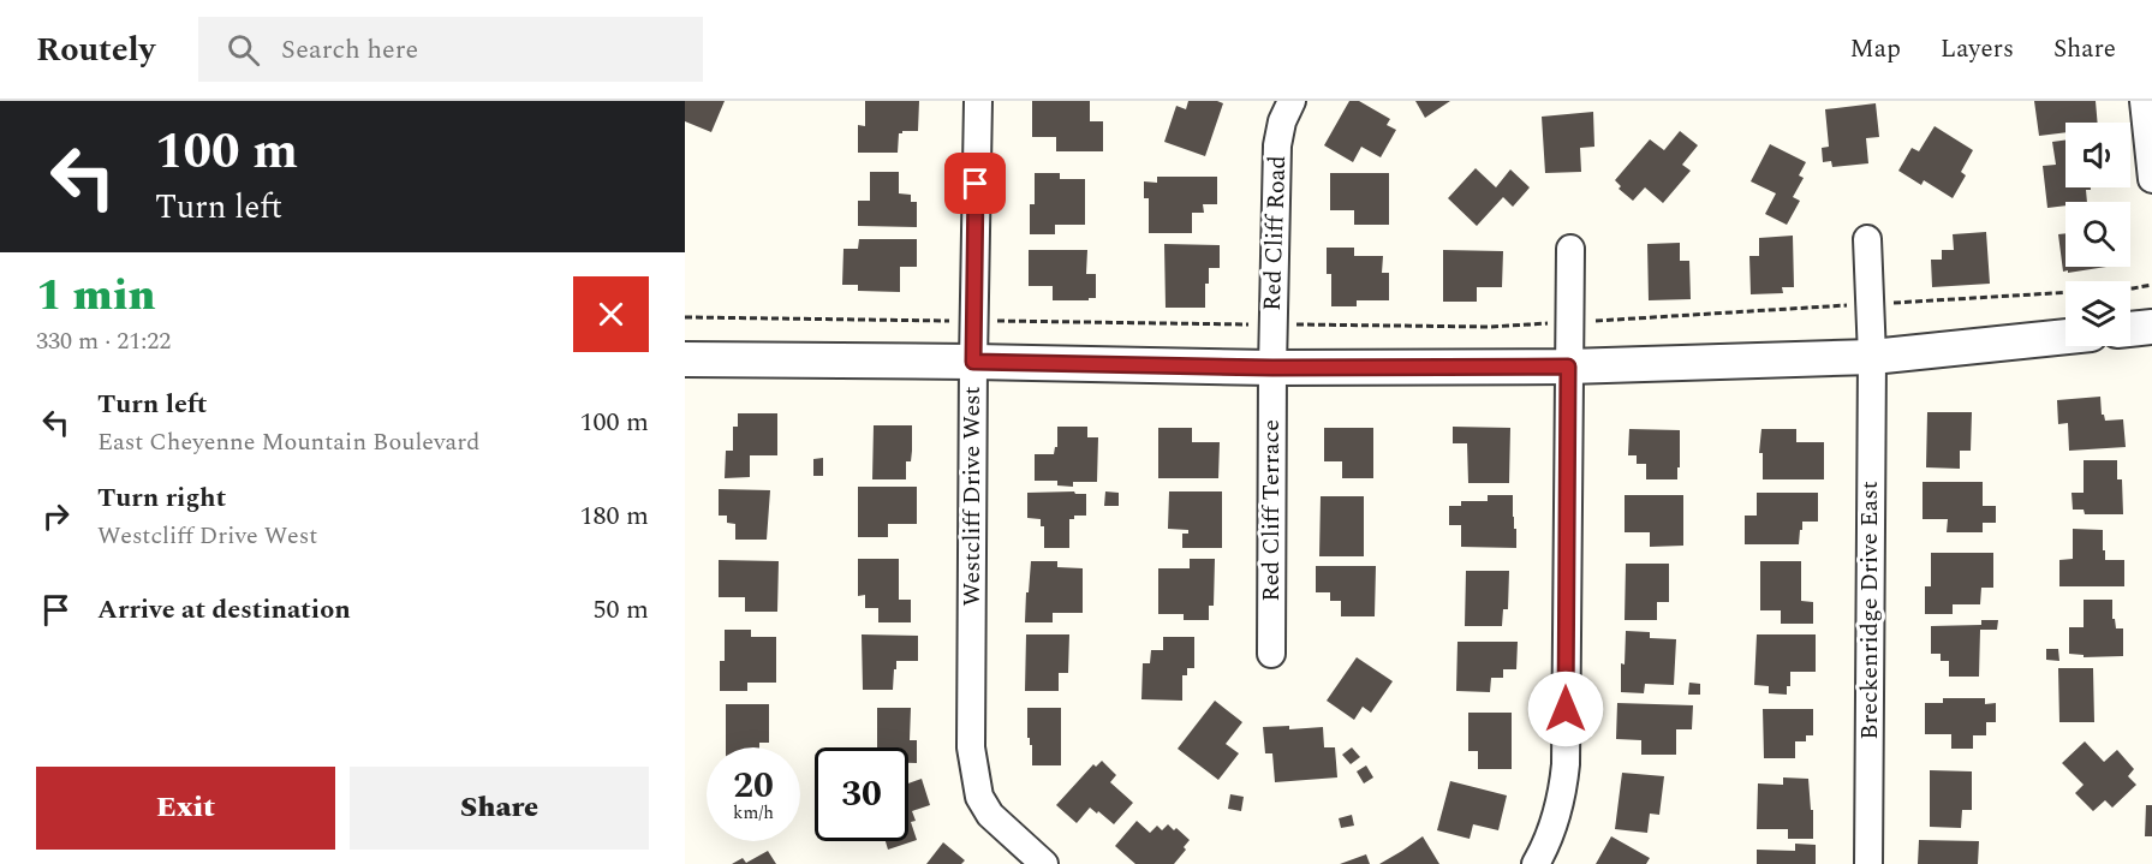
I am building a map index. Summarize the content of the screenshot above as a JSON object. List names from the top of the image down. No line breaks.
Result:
{"streets":{"street":["Red Cliff Road","Westcliff Drive West","Red Cliff Terrace","Breckenridge Drive East"]},"crossings":[["Red Cliff Road","Red Cliff Terrace"]],"page":{"header":"Routely","search":"Search here","nav":["Map","Layers","Share"],"turn":["100 m","Turn left"],"heading":["1 min","330 m · 21:22"],"list":[{"name":"Turn left","note":"East Cheyenne Mountain Boulevard","value":"100 m"},{"name":"Turn right","note":"Westcliff Drive West","value":"180 m"},{"name":"Arrive at destination","value":"50 m"}],"speed":"20 km/h","limit":"30","buttons":["Exit","Share"]}}
